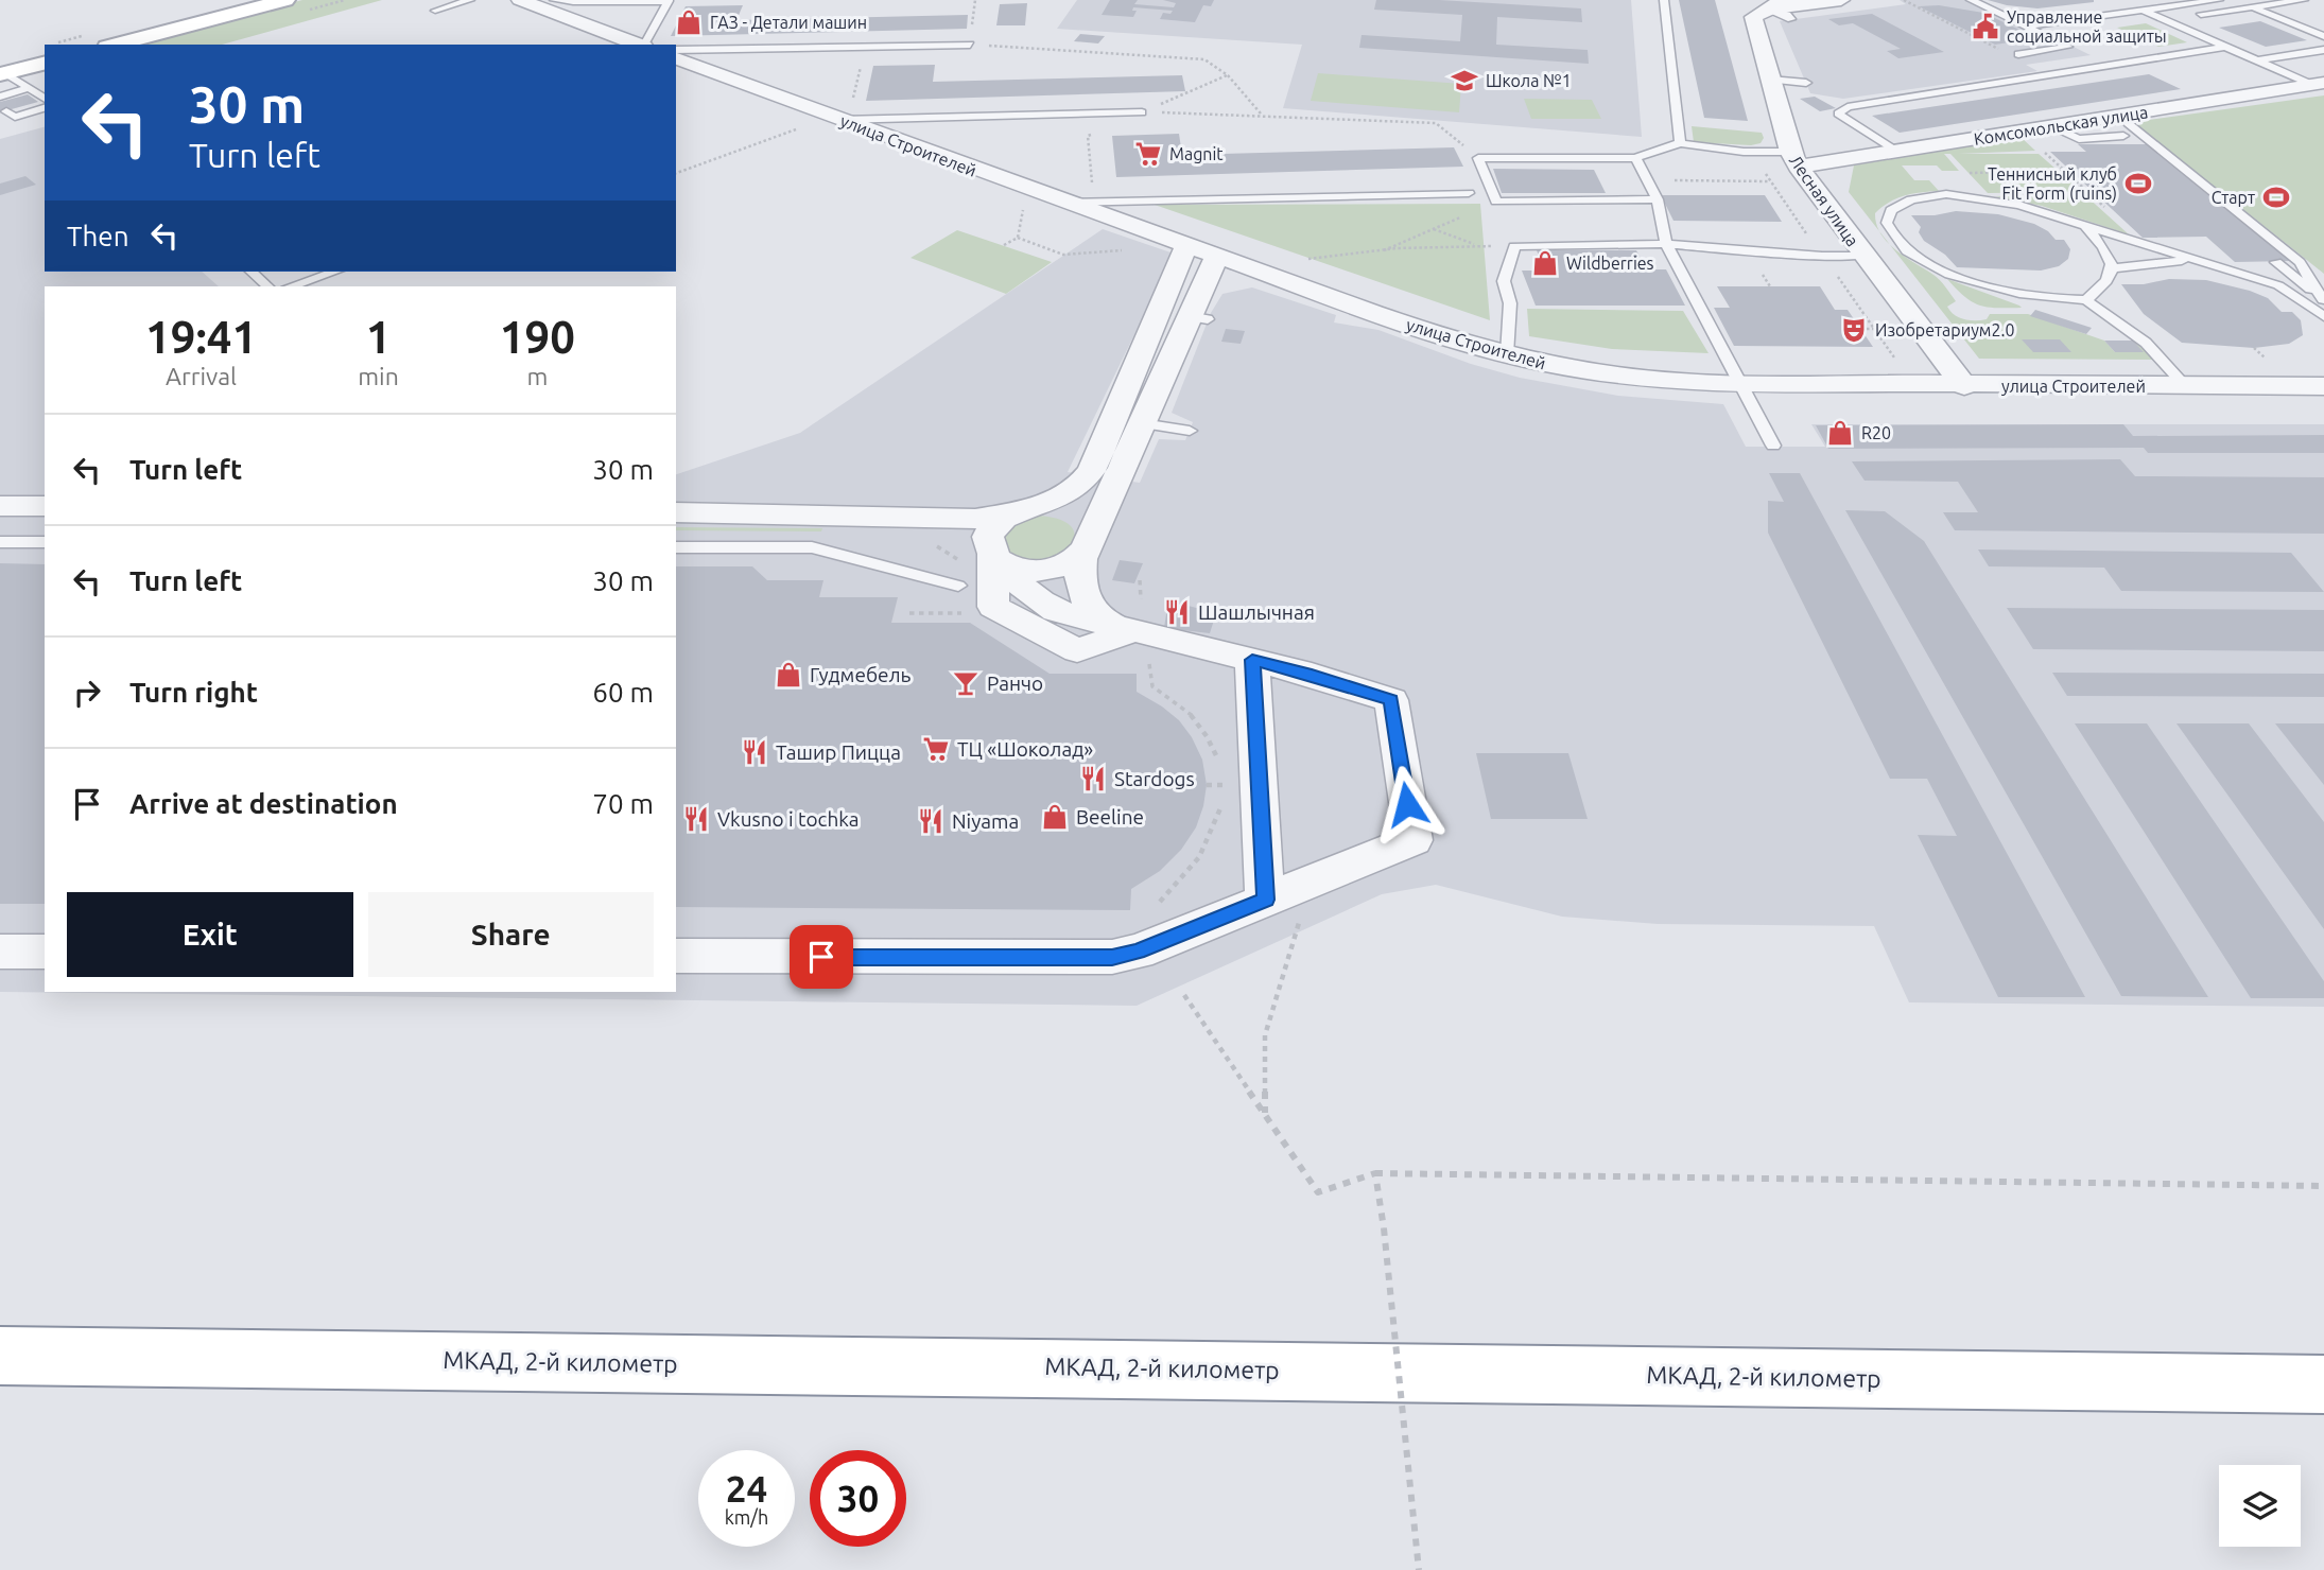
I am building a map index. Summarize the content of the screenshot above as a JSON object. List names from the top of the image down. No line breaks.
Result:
{"streets":{"main road":["МКАД, 2-й километр"],"street":["Комсомольская улица","улица Строителей","Лесная улица"]},"crossings":[["Комсомольская улица","Лесная улица"],["улица Строителей","Лесная улица"]],"places":{"shop":["ГАЗ - Детали машин","Wildberries","R20","Гудмебель","Beeline"],"public building":["Управление социальной защиты"],"school or university":["Школа №1"],"supermarket":["Magnit","ТЦ «Шоколад»"],"sports":["Теннисный клуб Fit Form (ruins)","Старт"],"theatre":["Изобретариум2.0"],"restaurant":["Шашлычная","Ташир Пицца","Stardogs","Vkusno i tochka","Niyama"],"bar":["Ранчо"]},"page":{"turn":["30 m","Turn left"],"then":"Then","eta":["19:41","Arrival","1","min","190","m"],"list":[{"name":"Turn left","value":"30 m"},{"name":"Turn left","value":"30 m"},{"name":"Turn right","value":"60 m"},{"name":"Arrive at destination","value":"70 m"}],"buttons":["Exit","Share"],"speed":"24 km/h","limit":"30"}}
